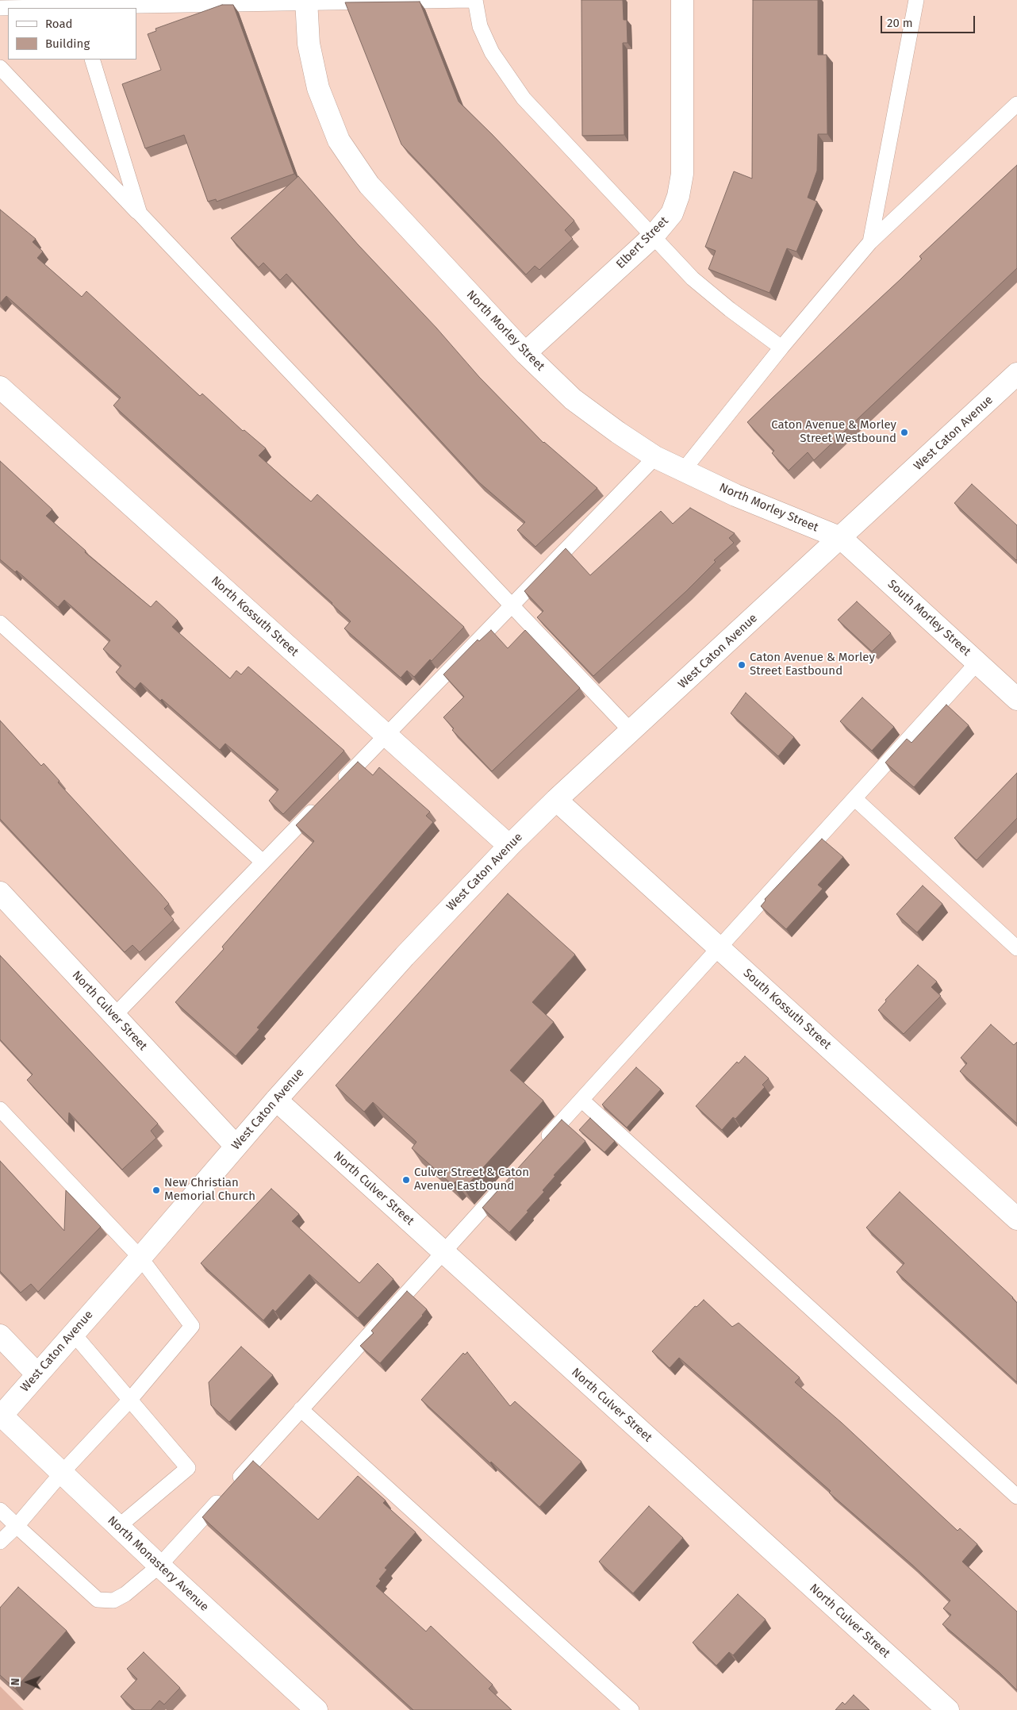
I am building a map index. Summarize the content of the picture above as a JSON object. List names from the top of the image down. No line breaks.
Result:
{"streets":{"street":["Elbert Street","North Morley Street","West Caton Avenue","North Kossuth Street","South Morley Street","South Kossuth Street","North Culver Street","North Monastery Avenue"]},"crossings":[["Elbert Street","North Morley Street"],["North Morley Street","West Caton Avenue"],["North Morley Street","South Morley Street"],["West Caton Avenue","North Kossuth Street"],["West Caton Avenue","South Morley Street"],["West Caton Avenue","South Kossuth Street"],["West Caton Avenue","North Culver Street"],["West Caton Avenue","North Monastery Avenue"]],"places":["Caton Avenue & Morley Street Westbound","Caton Avenue & Morley Street Eastbound","Culver Street & Caton Avenue Eastbound","New Christian Memorial Church"],"legend":["Road","Building"],"scale_bar":"20 m","north":"left"}
